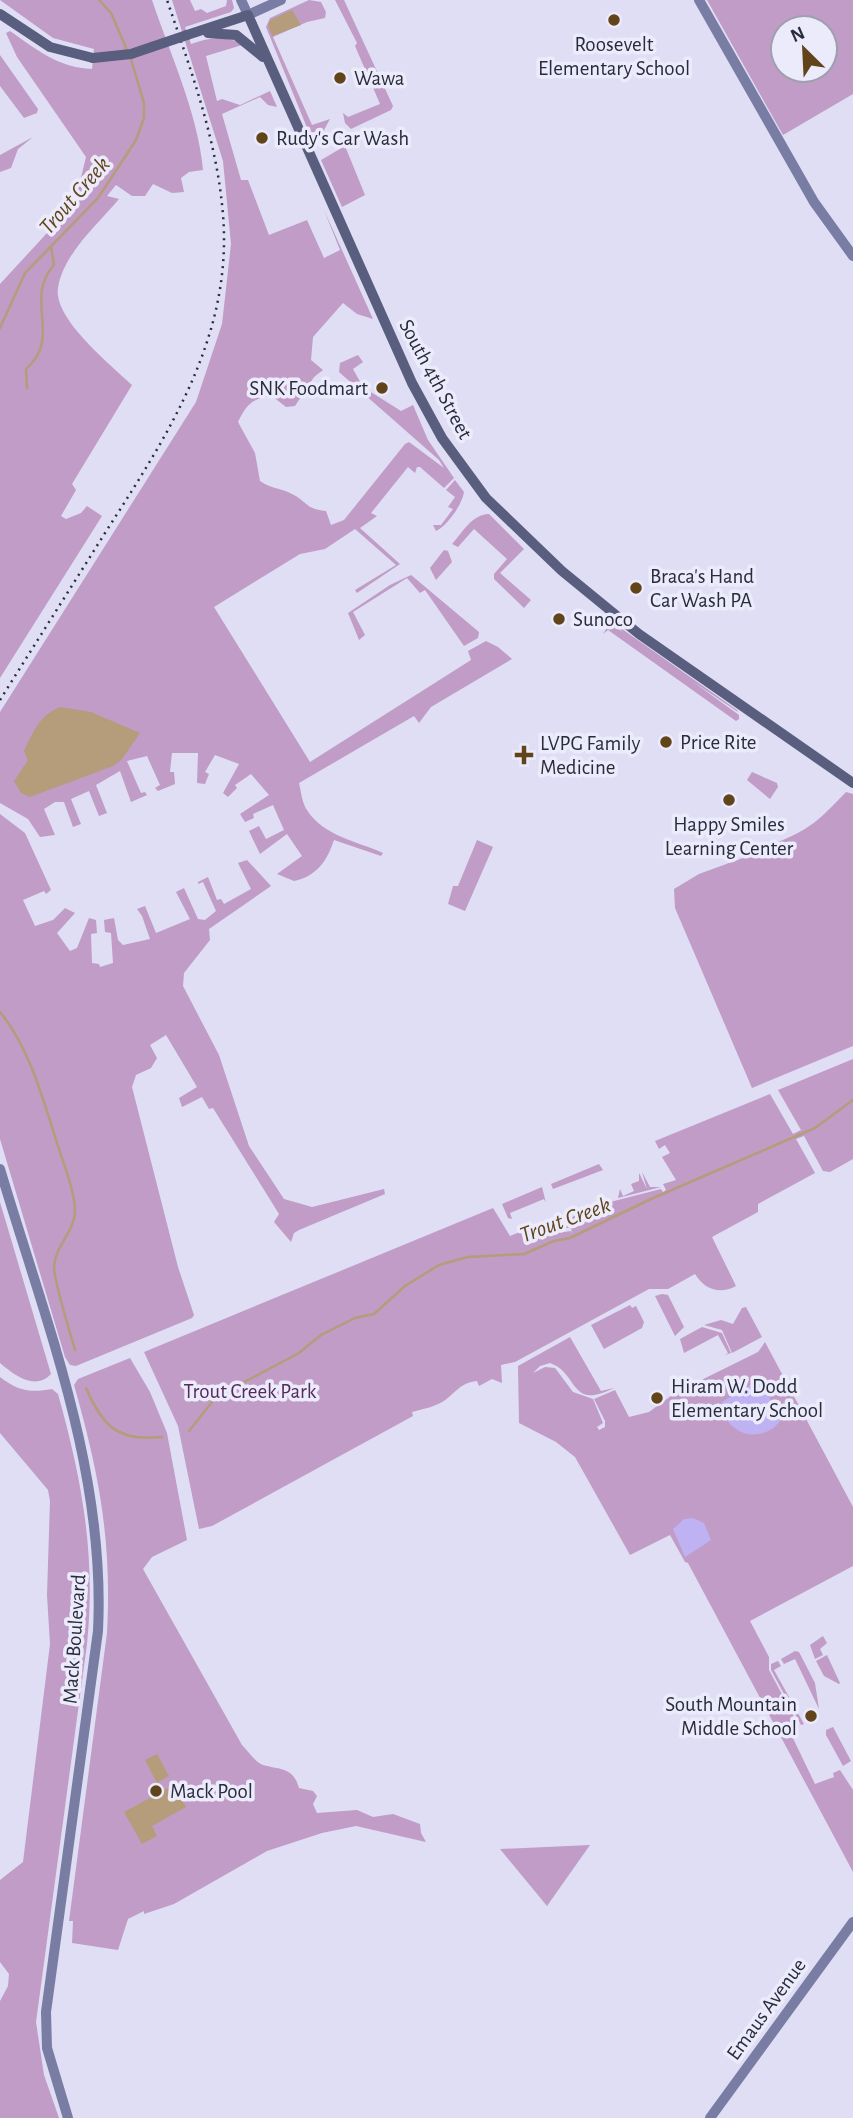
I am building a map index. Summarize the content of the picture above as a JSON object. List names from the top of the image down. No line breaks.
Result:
{"streets":{"main road":["South 4th Street","Mack Boulevard","Emaus Avenue"]},"water":["Trout Creek"],"parks":["Trout Creek Park"],"places":{"other":["Roosevelt Elementary School","Wawa","Rudy's Car Wash","SNK Foodmart","Braca's Hand Car Wash PA","Sunoco","Price Rite","Happy Smiles Learning Center","Hiram W. Dodd Elementary School","South Mountain Middle School","Mack Pool"],"health":["LVPG Family Medicine"]},"north":"top left"}
